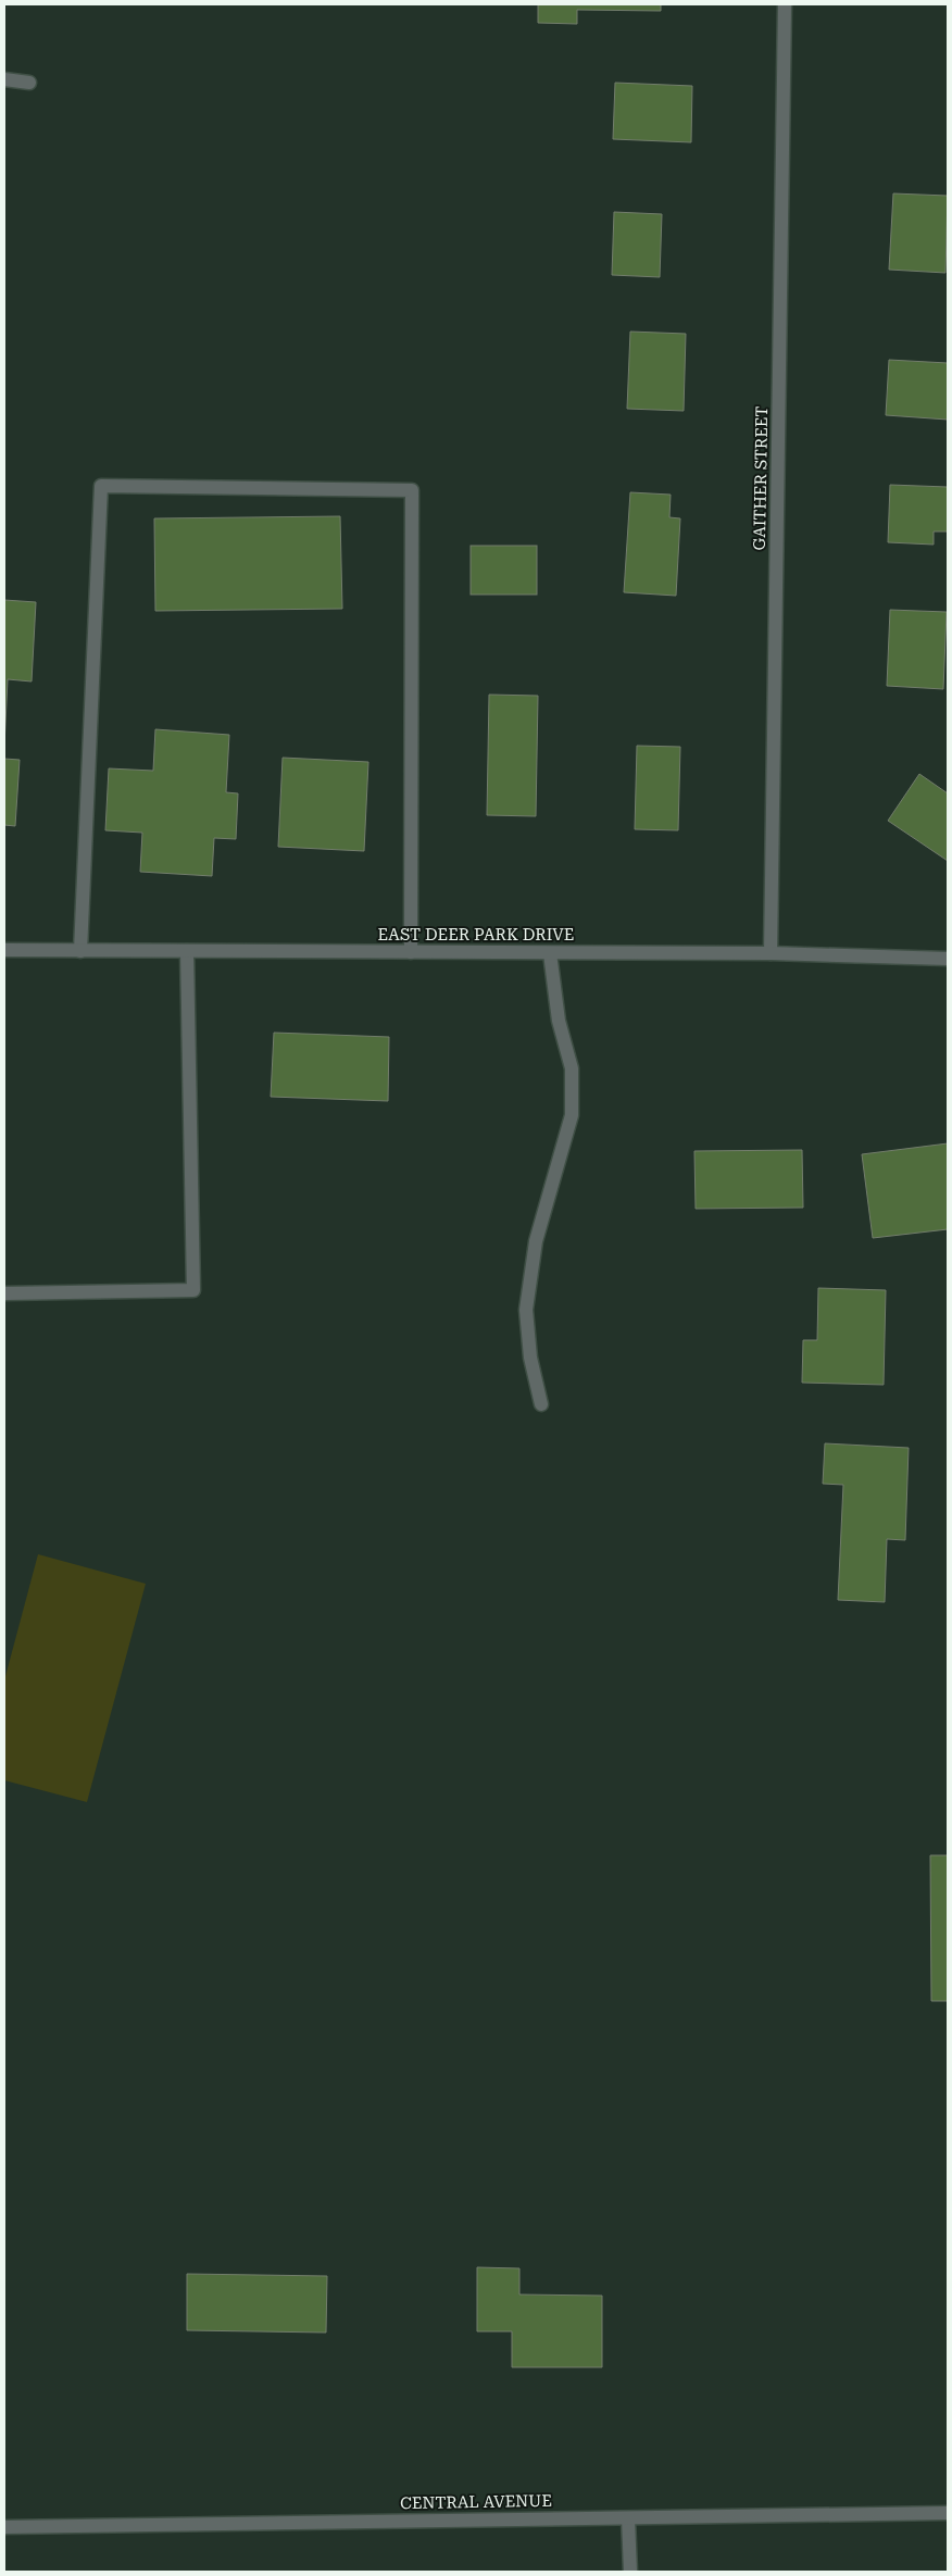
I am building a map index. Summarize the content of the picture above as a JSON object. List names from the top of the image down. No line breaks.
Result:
{"streets":{"street":["GAITHER STREET","EAST DEER PARK DRIVE","CENTRAL AVENUE"]},"crossings":[["GAITHER STREET","EAST DEER PARK DRIVE"]]}
